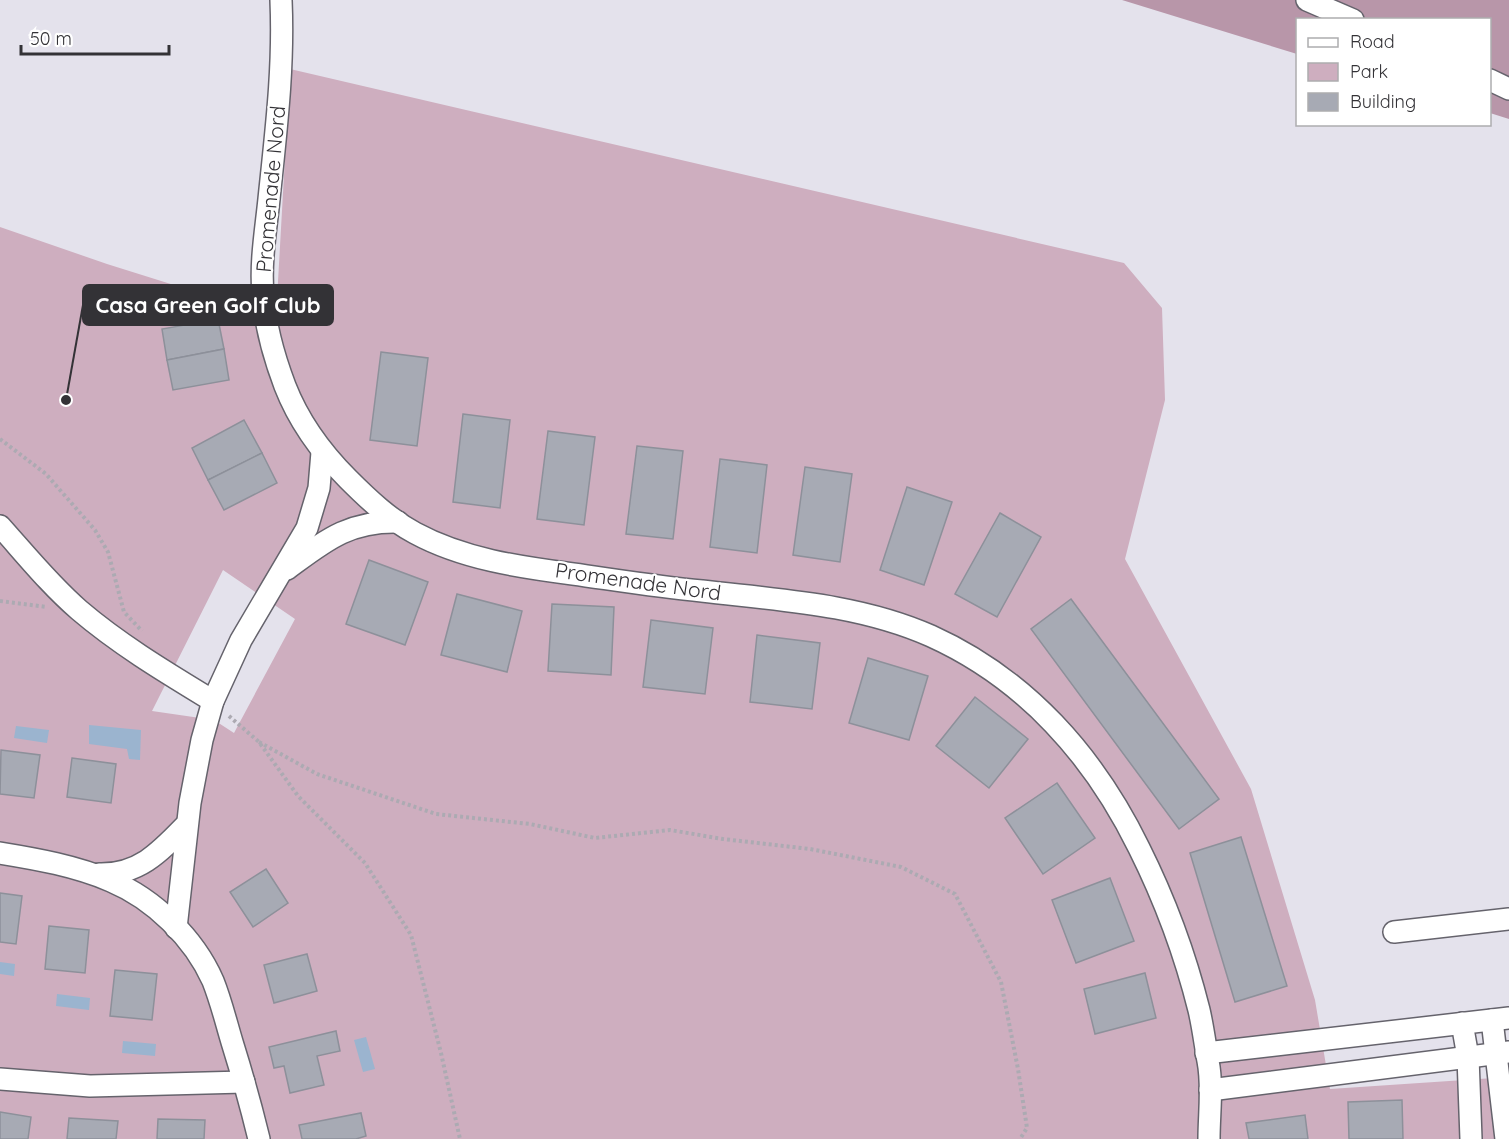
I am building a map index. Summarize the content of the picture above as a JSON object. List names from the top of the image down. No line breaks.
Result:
{"streets":{"street":["Promenade Nord"]},"places":["Casa Green Golf Club"],"legend":["Road","Park","Building"],"scale_bar":"50 m"}
